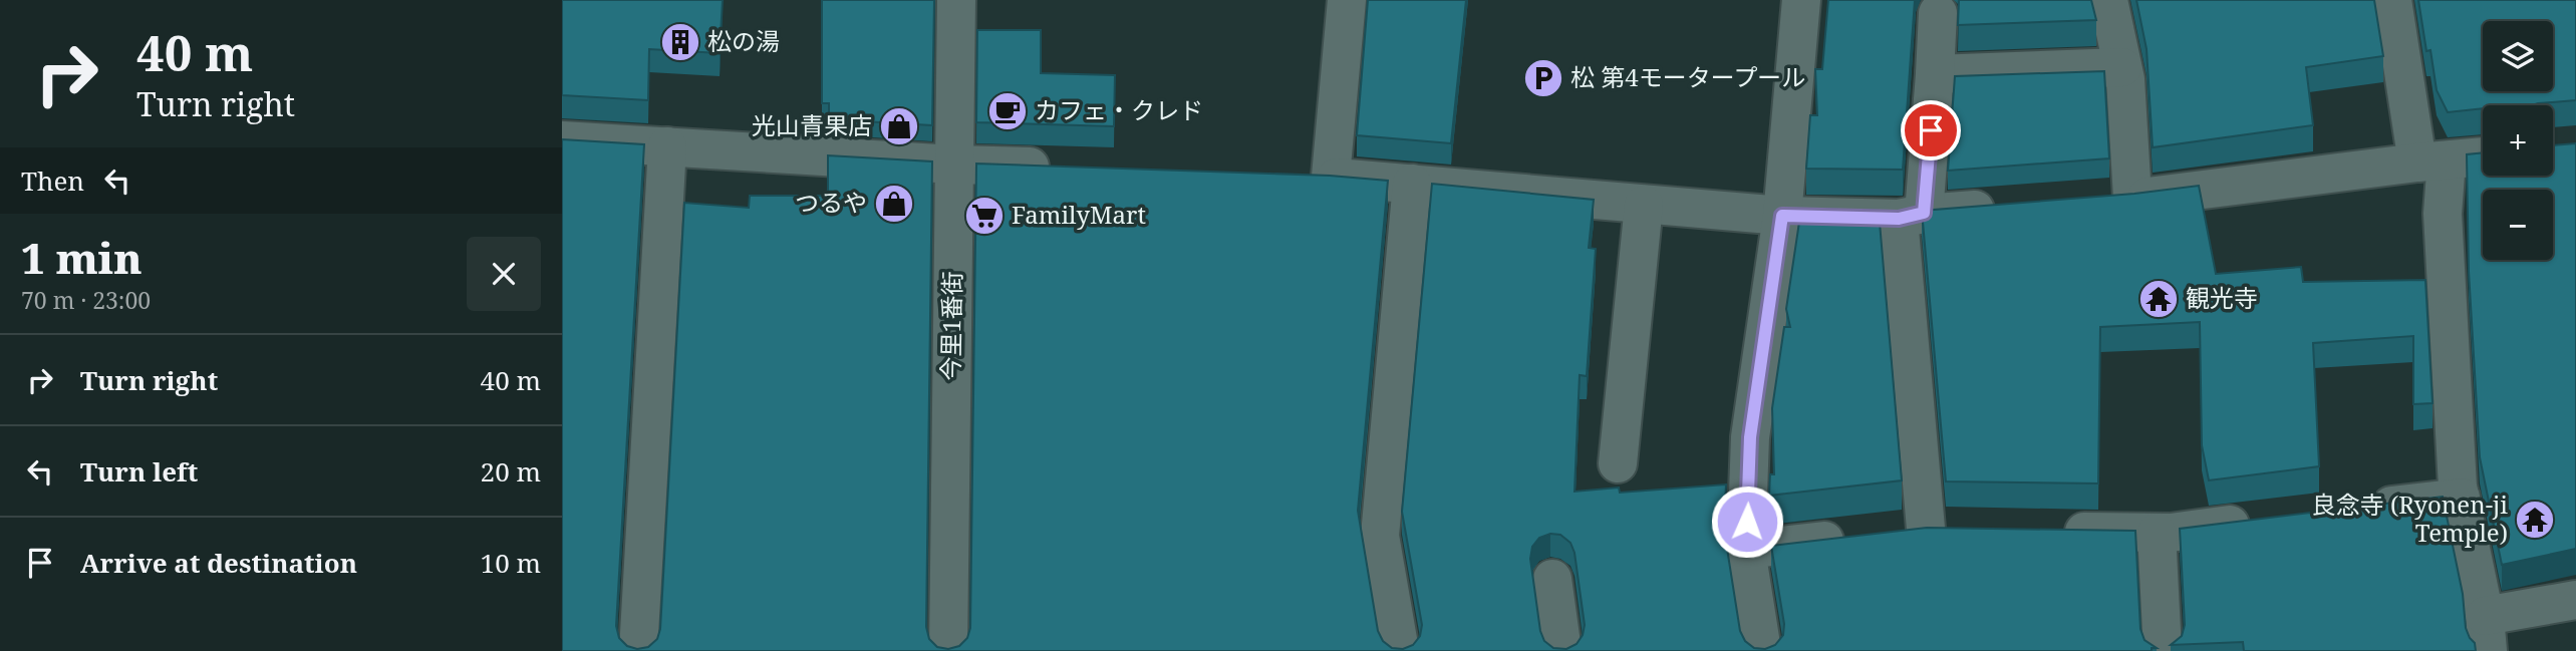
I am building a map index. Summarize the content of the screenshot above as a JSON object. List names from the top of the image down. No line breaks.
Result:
{"streets":{"street":["今里1番街"]},"places":{"building":["松の湯"],"parking":["松 第4モータープール"],"cafe":["カフェ・クレド"],"shop":["光山青果店","つるや"],"supermarket":["FamilyMart"],"temple":["観光寺","良念寺 (Ryonen-ji Temple)"]},"page":{"turn":["40 m","Turn right"],"map_buttons":["+","−"],"then":"Then","heading":["1 min","70 m · 23:00"],"list":[{"name":"Turn right","value":"40 m"},{"name":"Turn left","value":"20 m"},{"name":"Arrive at destination","value":"10 m"}]}}
